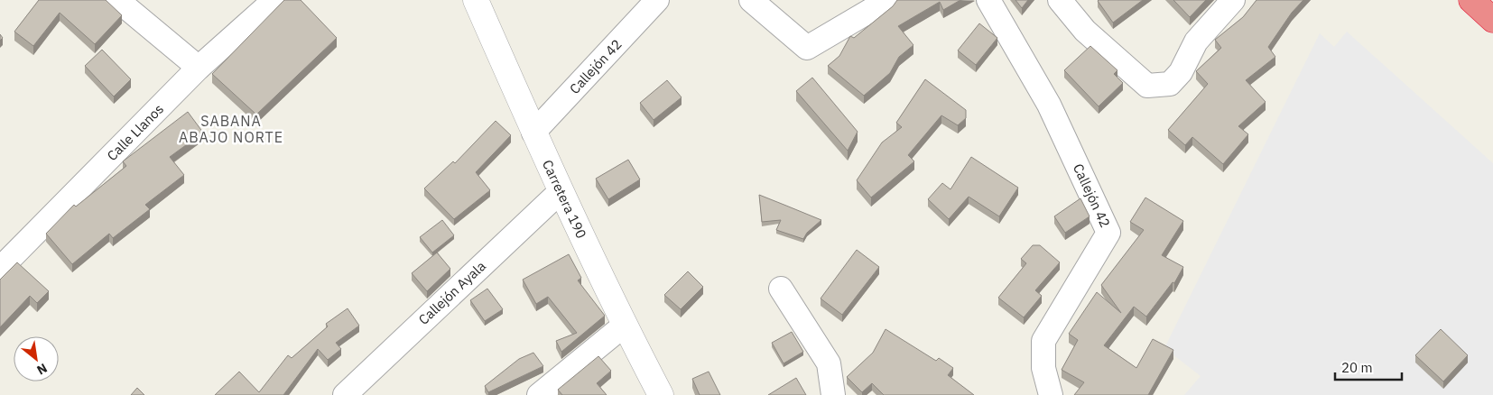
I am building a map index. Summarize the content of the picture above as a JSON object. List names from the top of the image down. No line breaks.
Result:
{"streets":{"street":["Callejón 42","Calle Llanos","Carretera 190","Callejón Ayala"]},"crossings":[["Callejón 42","Carretera 190"],["Carretera 190","Callejón Ayala"]],"districts":["SABANA ABAJO NORTE"],"scale_bar":"20 m","north":"bottom right"}
